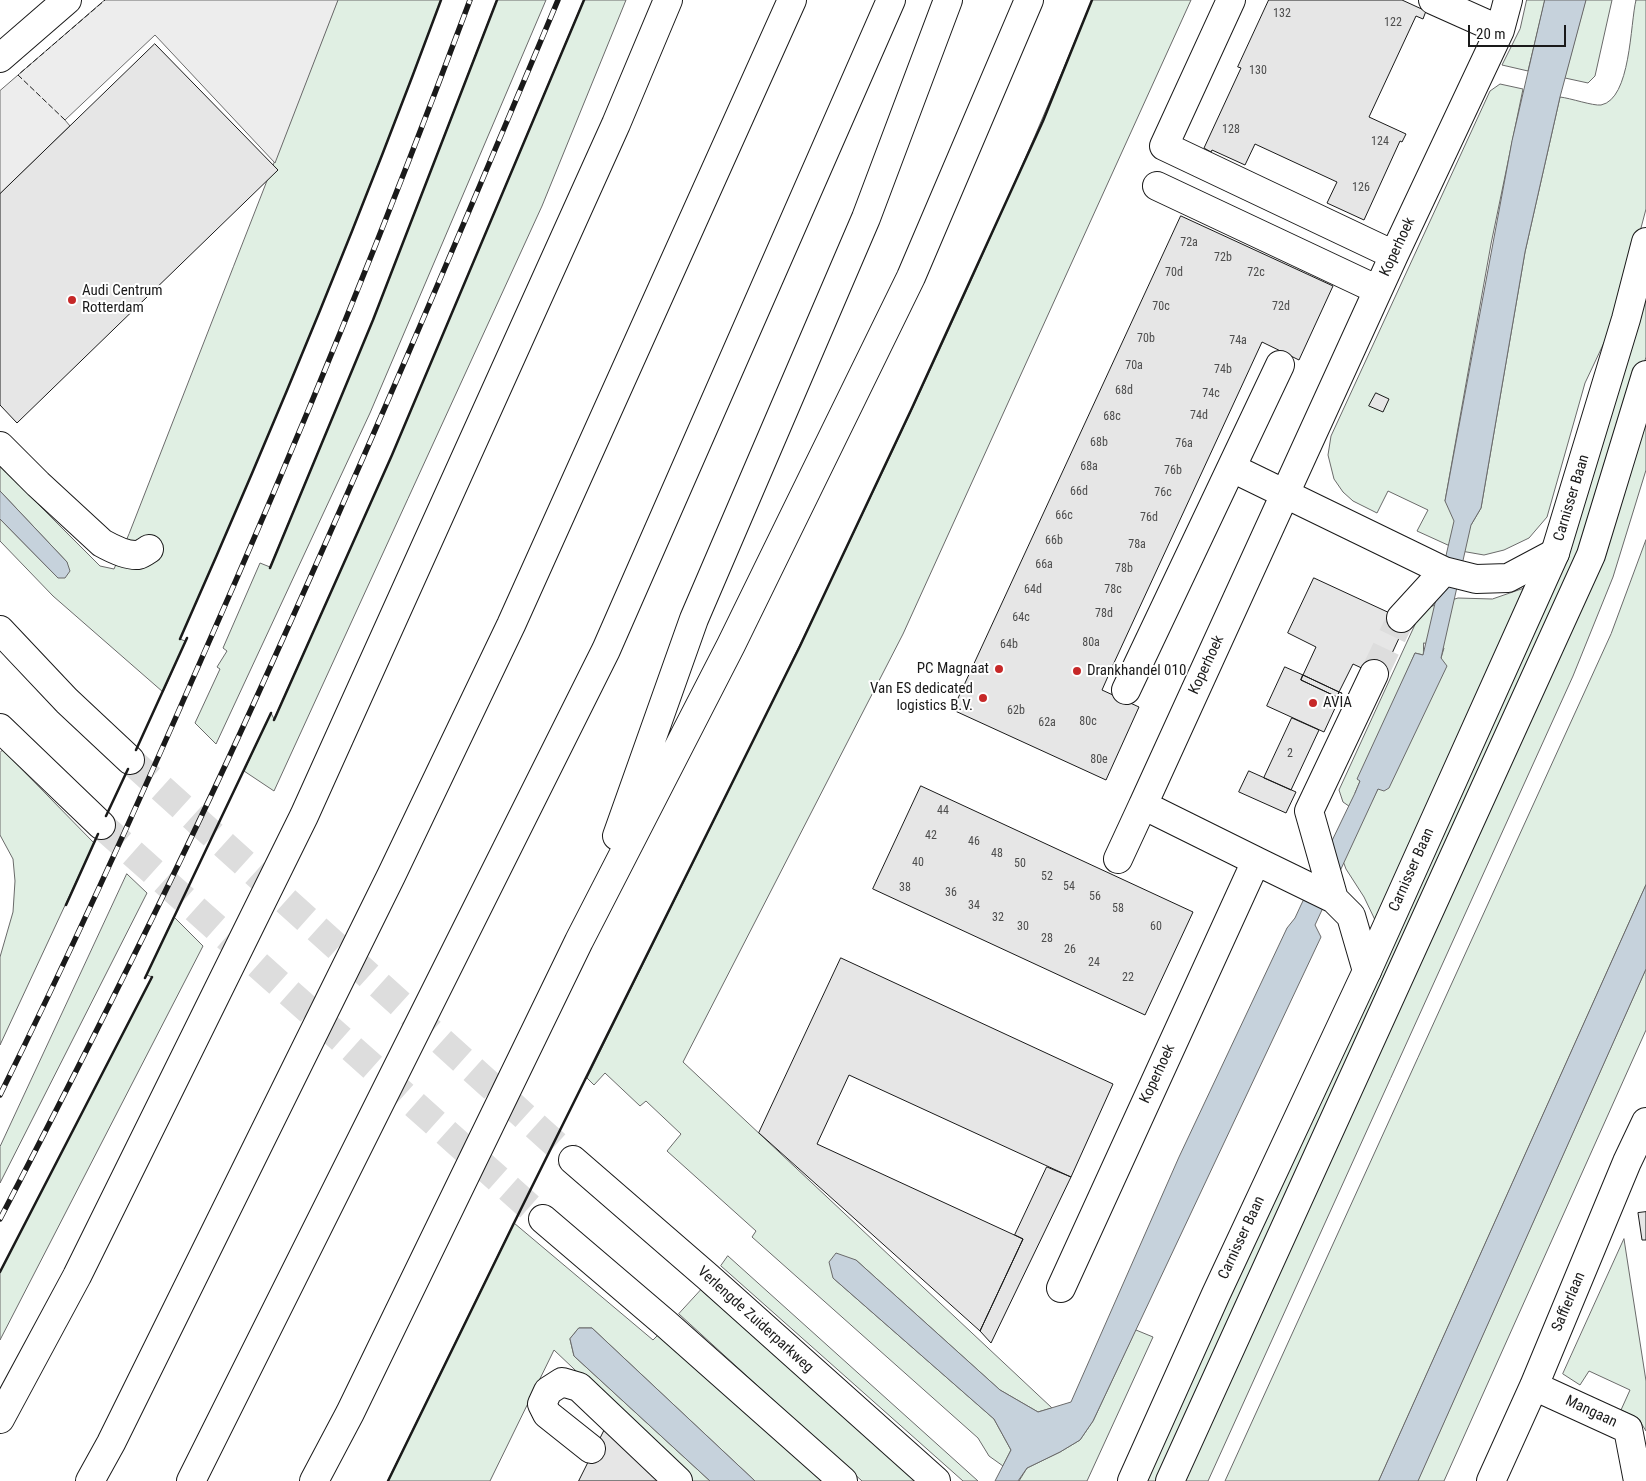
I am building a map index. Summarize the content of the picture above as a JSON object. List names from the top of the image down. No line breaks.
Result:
{"streets":{"main road":["Koperhoek","Carnisser Baan","Saffierlaan","Verlengde Zuiderparkweg","Mangaan"]},"crossings":[["Saffierlaan","Mangaan"]],"places":["Audi Centrum Rotterdam","PC Magnaat","Drankhandel 010","Van ES dedicated logistics B.V.","AVIA"],"house_numbers":["132","122","130","128","124","126","72a","72b","70d","72c","70c","72d","70b","74a","70a","74b","68d","74c","74d","68c","68b","76a","68a","76b","66d","76c","66c","76d","66b","78a","66a","78b","64d","78c","78d","64c","80a","64b","62b","80c","62a","2","80e","44","42","46","48","40","50","52","54","38","36","56","34","58","32","30","60","28","26","24","22"],"scale_bar":"20 m"}
